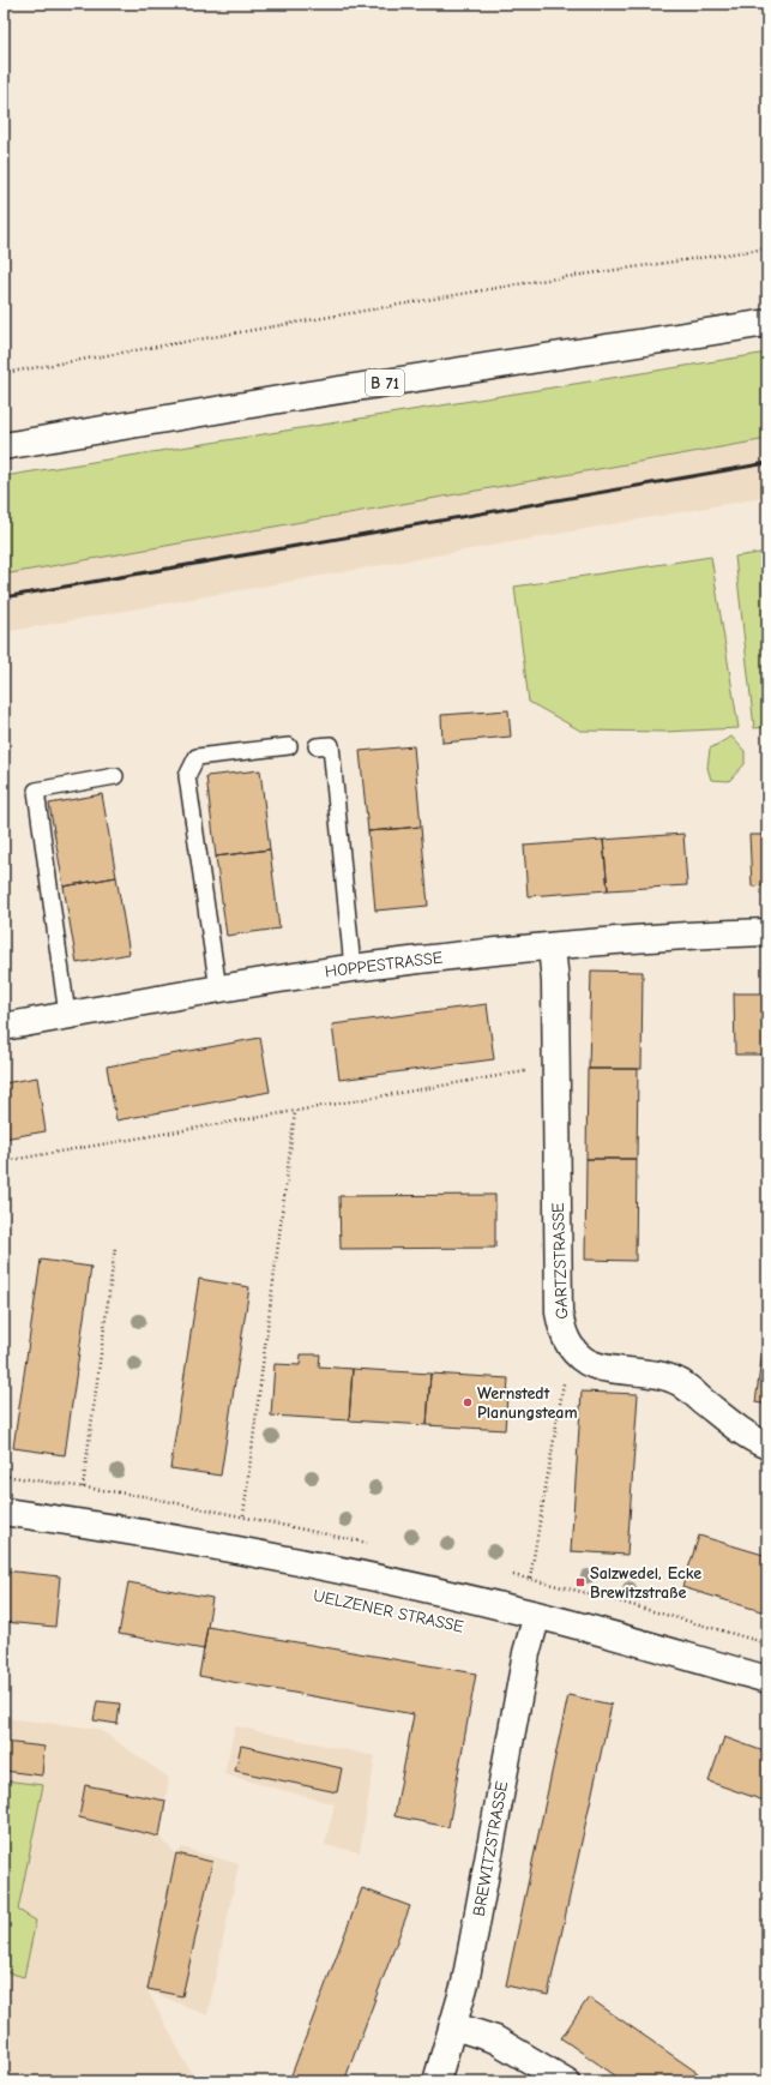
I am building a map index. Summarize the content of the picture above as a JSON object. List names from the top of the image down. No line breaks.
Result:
{"streets":{"street":["B 71","HOPPESTRASSE","GARTZSTRASSE","UELZENER STRASSE","BREWITZSTRASSE"]},"crossings":[["HOPPESTRASSE","GARTZSTRASSE"],["UELZENER STRASSE","BREWITZSTRASSE"]],"places":{"other":["Wernstedt Planungsteam"],"transit":["Salzwedel, Ecke Brewitzstraße"]}}
